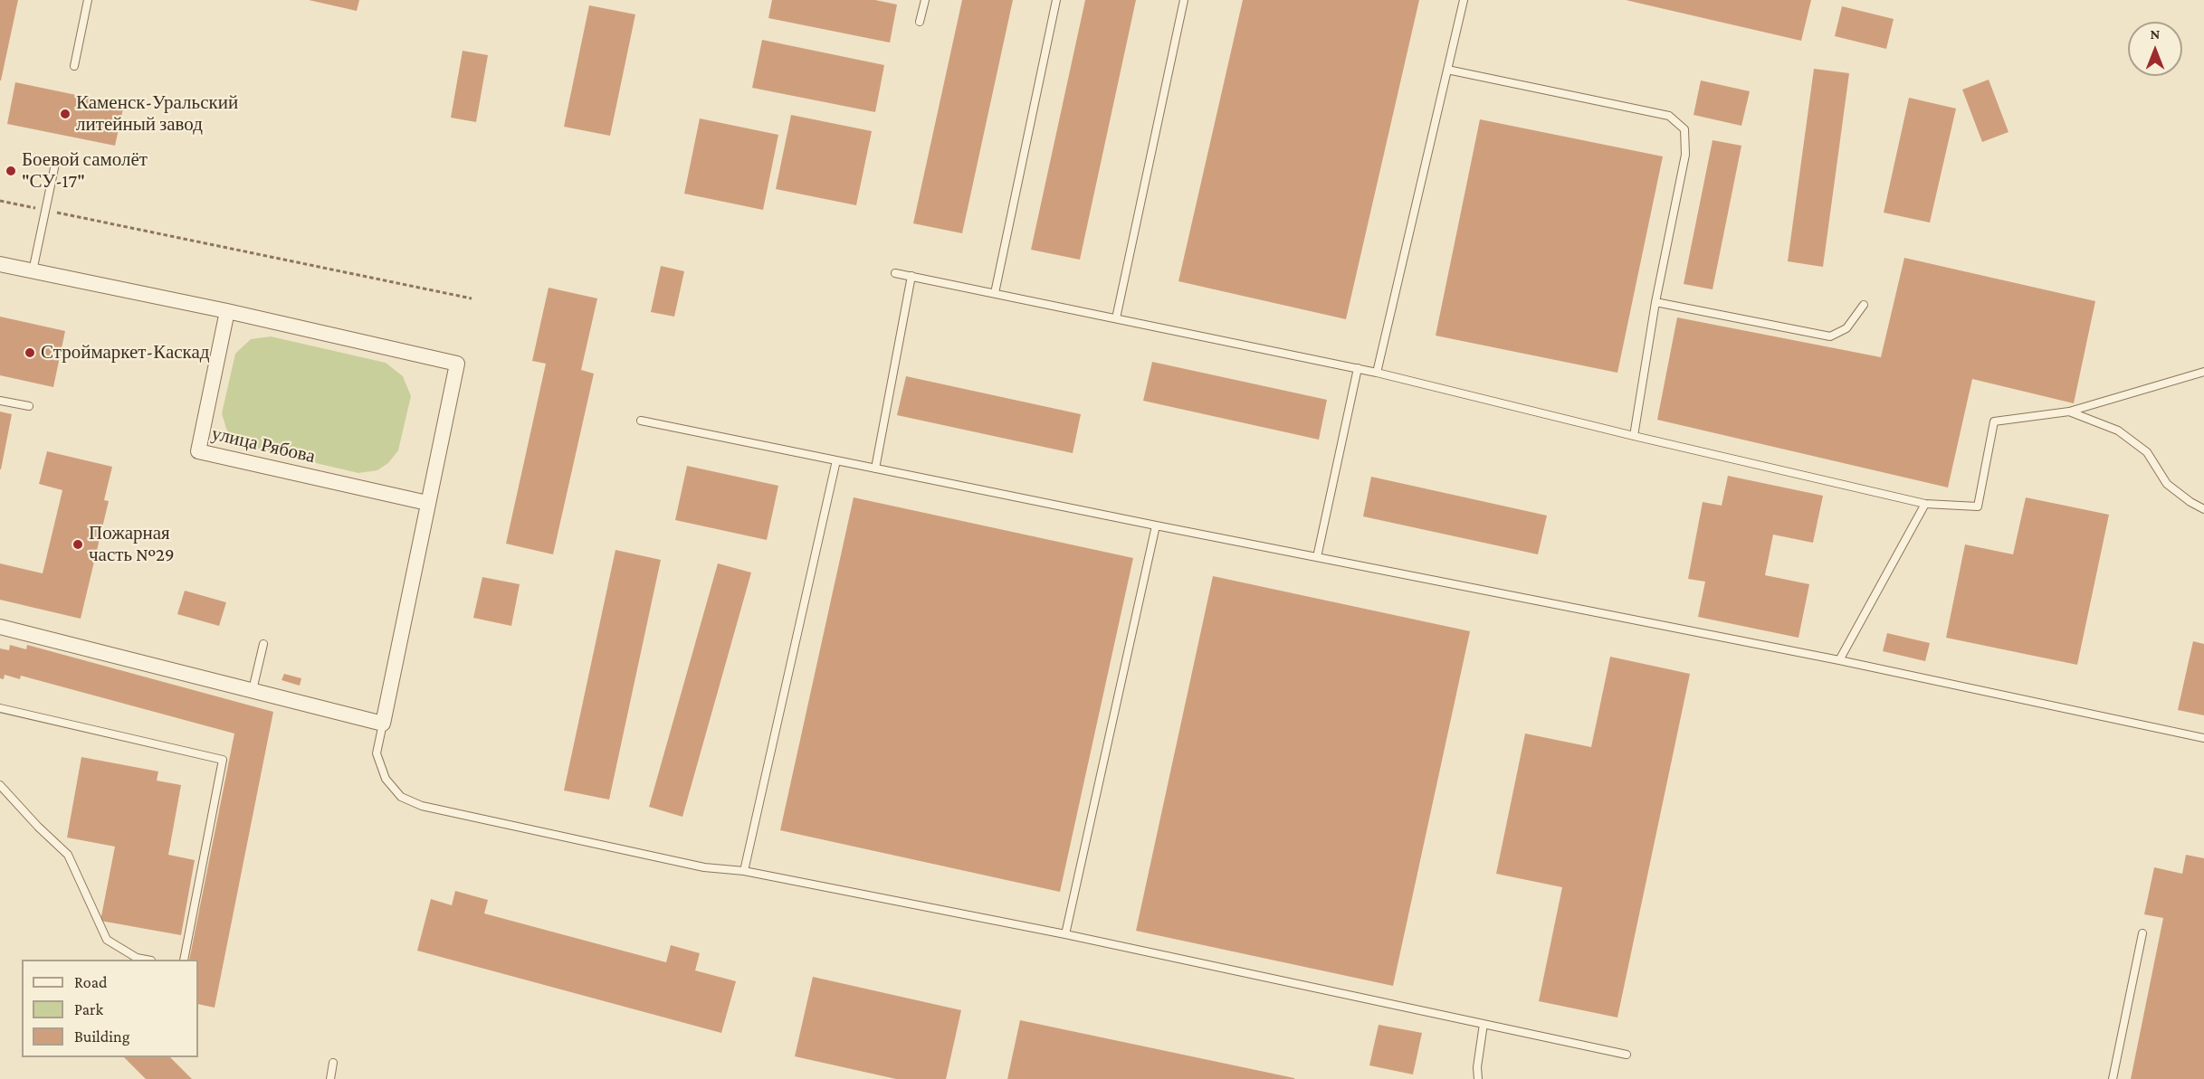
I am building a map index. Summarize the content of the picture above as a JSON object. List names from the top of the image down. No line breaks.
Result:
{"streets":{"street":["улица Рябова"]},"places":["Каменск-Уральский литейный завод","Боевой самолёт \"СУ-17\"","Строймаркет-Каскад","Пожарная часть №29"],"legend":["Road","Park","Building"],"north":"top"}
